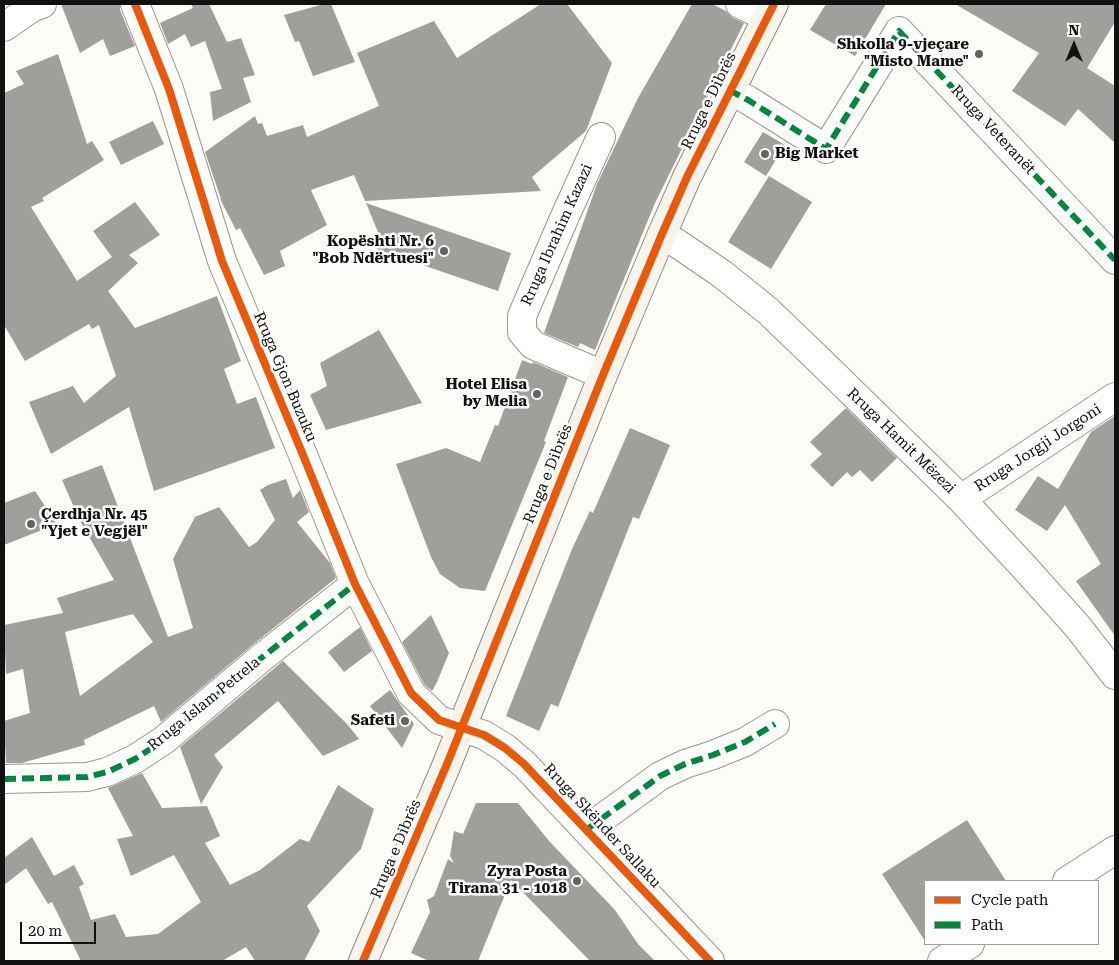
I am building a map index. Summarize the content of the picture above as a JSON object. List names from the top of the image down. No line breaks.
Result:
{"streets":{"main road":["Rruga e Dibrës"],"street":["Rruga Veteranët","Rruga Ibrahim Kazazi","Rruga Gjon Buzuku","Rruga Hamit Mëzezi","Rruga Jorgji Jorgoni","Rruga Islam Petrela","Rruga Skënder Sallaku"]},"crossings":[["Rruga e Dibrës","Rruga Veteranët"],["Rruga e Dibrës","Rruga Ibrahim Kazazi"],["Rruga e Dibrës","Rruga Gjon Buzuku"],["Rruga e Dibrës","Rruga Hamit Mëzezi"],["Rruga e Dibrës","Rruga Skënder Sallaku"],["Rruga Gjon Buzuku","Rruga Islam Petrela"],["Rruga Gjon Buzuku","Rruga Skënder Sallaku"],["Rruga Hamit Mëzezi","Rruga Jorgji Jorgoni"]],"places":["Shkolla 9-vjeçare \"Misto Mame\"","Big Market","Kopështi Nr. 6 \"Bob Ndërtuesi\"","Hotel Elisa by Melia","Çerdhja Nr. 45 \"Yjet e Vegjël\"","Safeti","Zyra Posta Tirana 31 - 1018"],"legend":["Cycle path","Path"],"scale_bar":"20 m","north":"top"}
